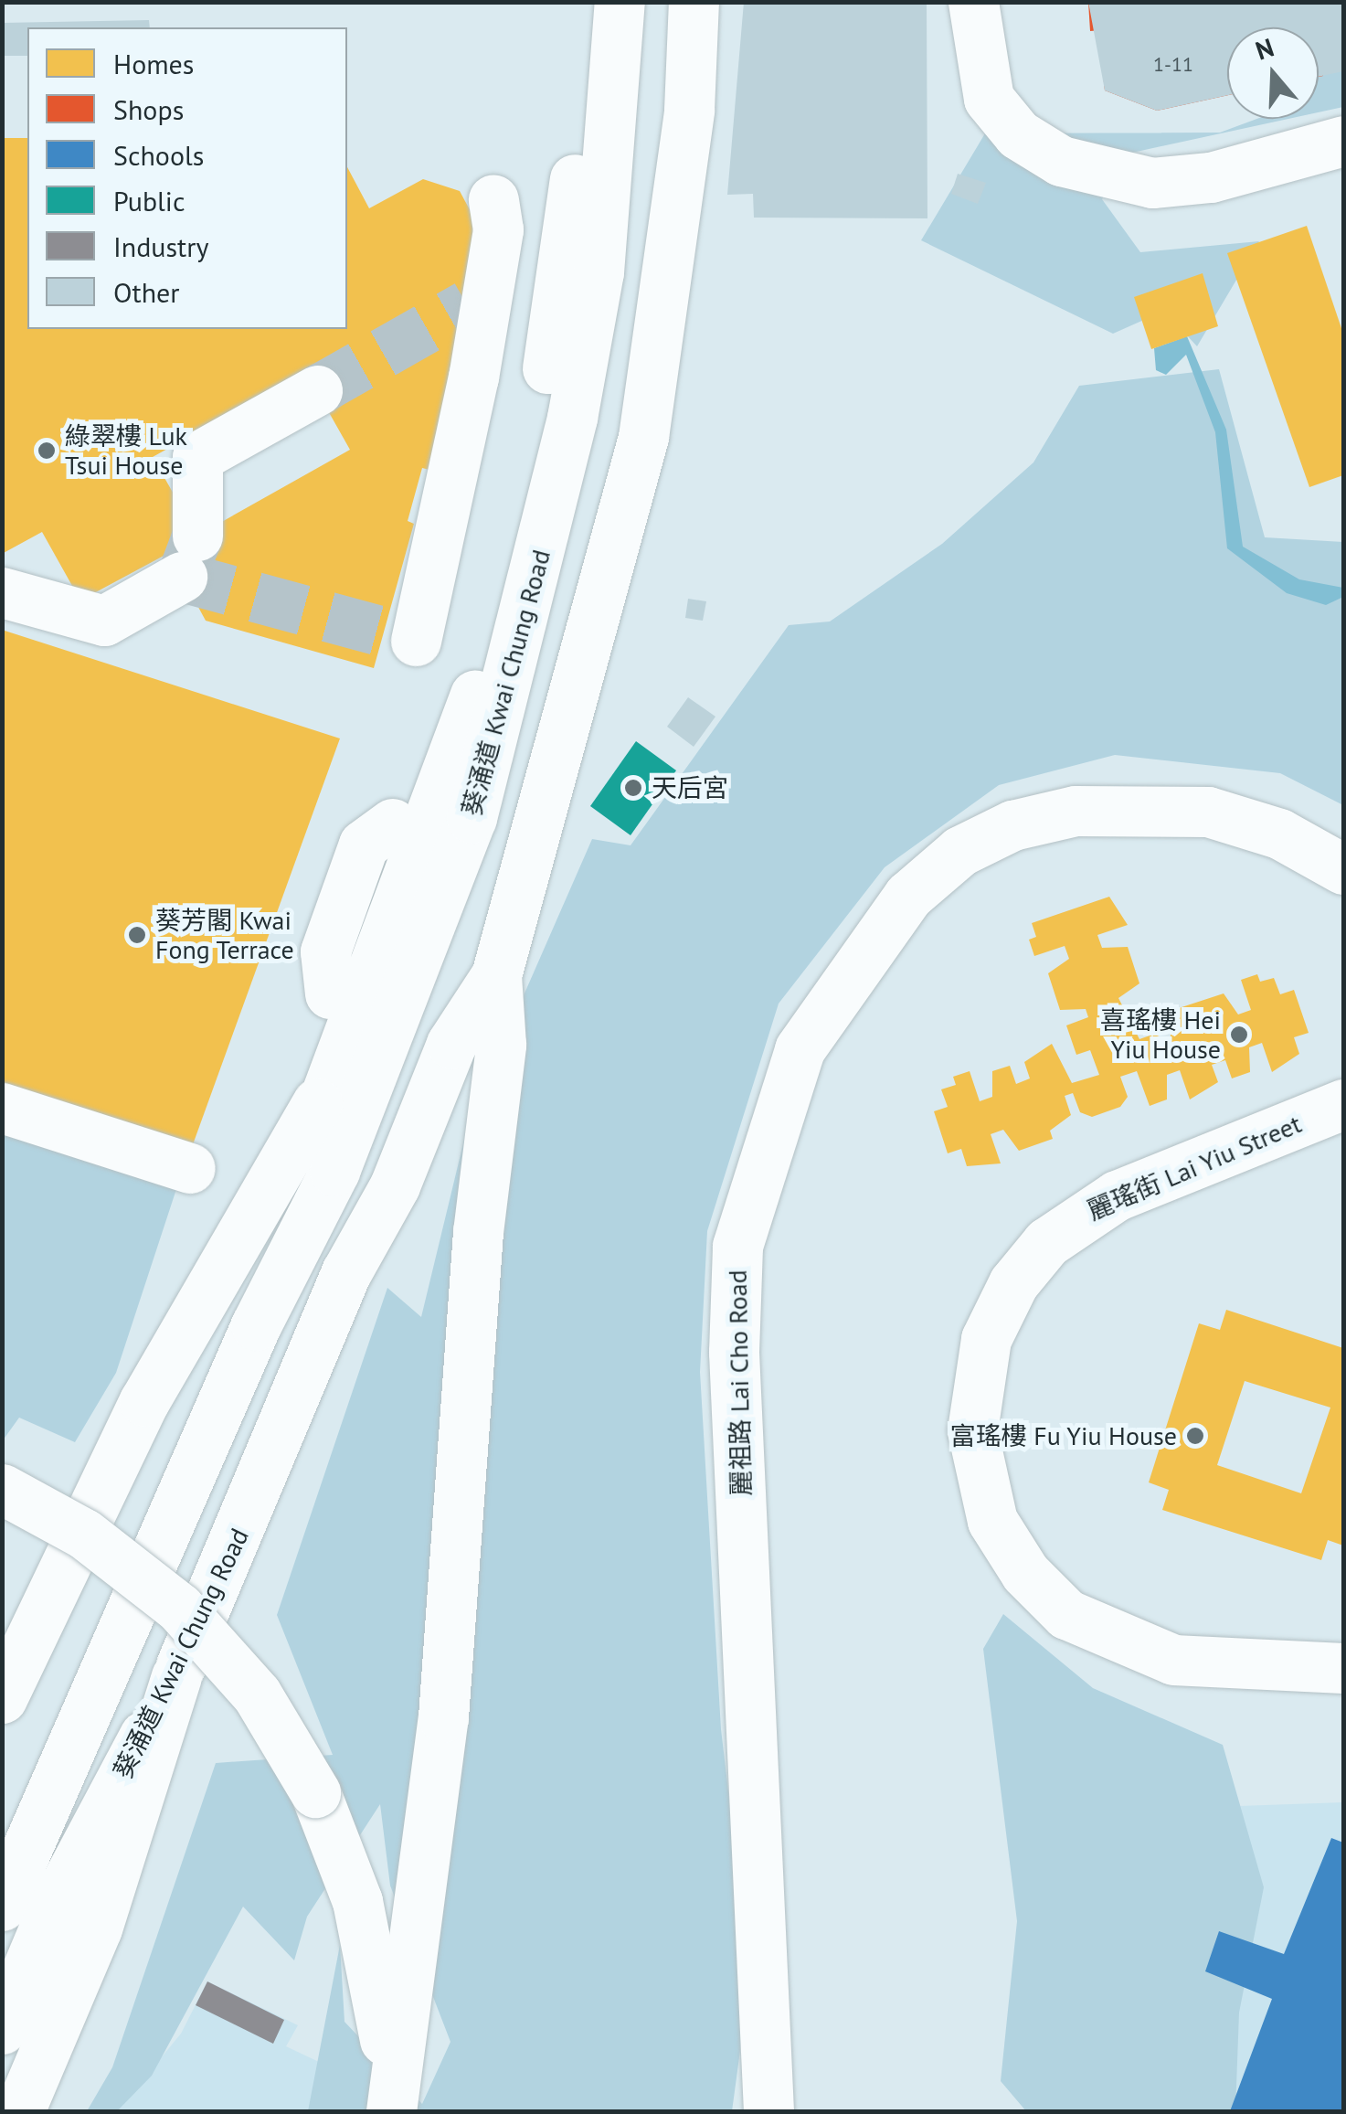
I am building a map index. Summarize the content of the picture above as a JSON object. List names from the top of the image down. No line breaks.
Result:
{"streets":{"main road":["葵涌道 Kwai Chung Road","麗瑤街 Lai Yiu Street","麗祖路 Lai Cho Road"]},"places":["綠翠樓 Luk Tsui House","天后宮","葵芳閣 Kwai Fong Terrace","喜瑤樓 Hei Yiu House","富瑤樓 Fu Yiu House"],"house_numbers":["1-11"],"legend":["Homes","Shops","Schools","Public","Industry","Other"],"north":"top"}
